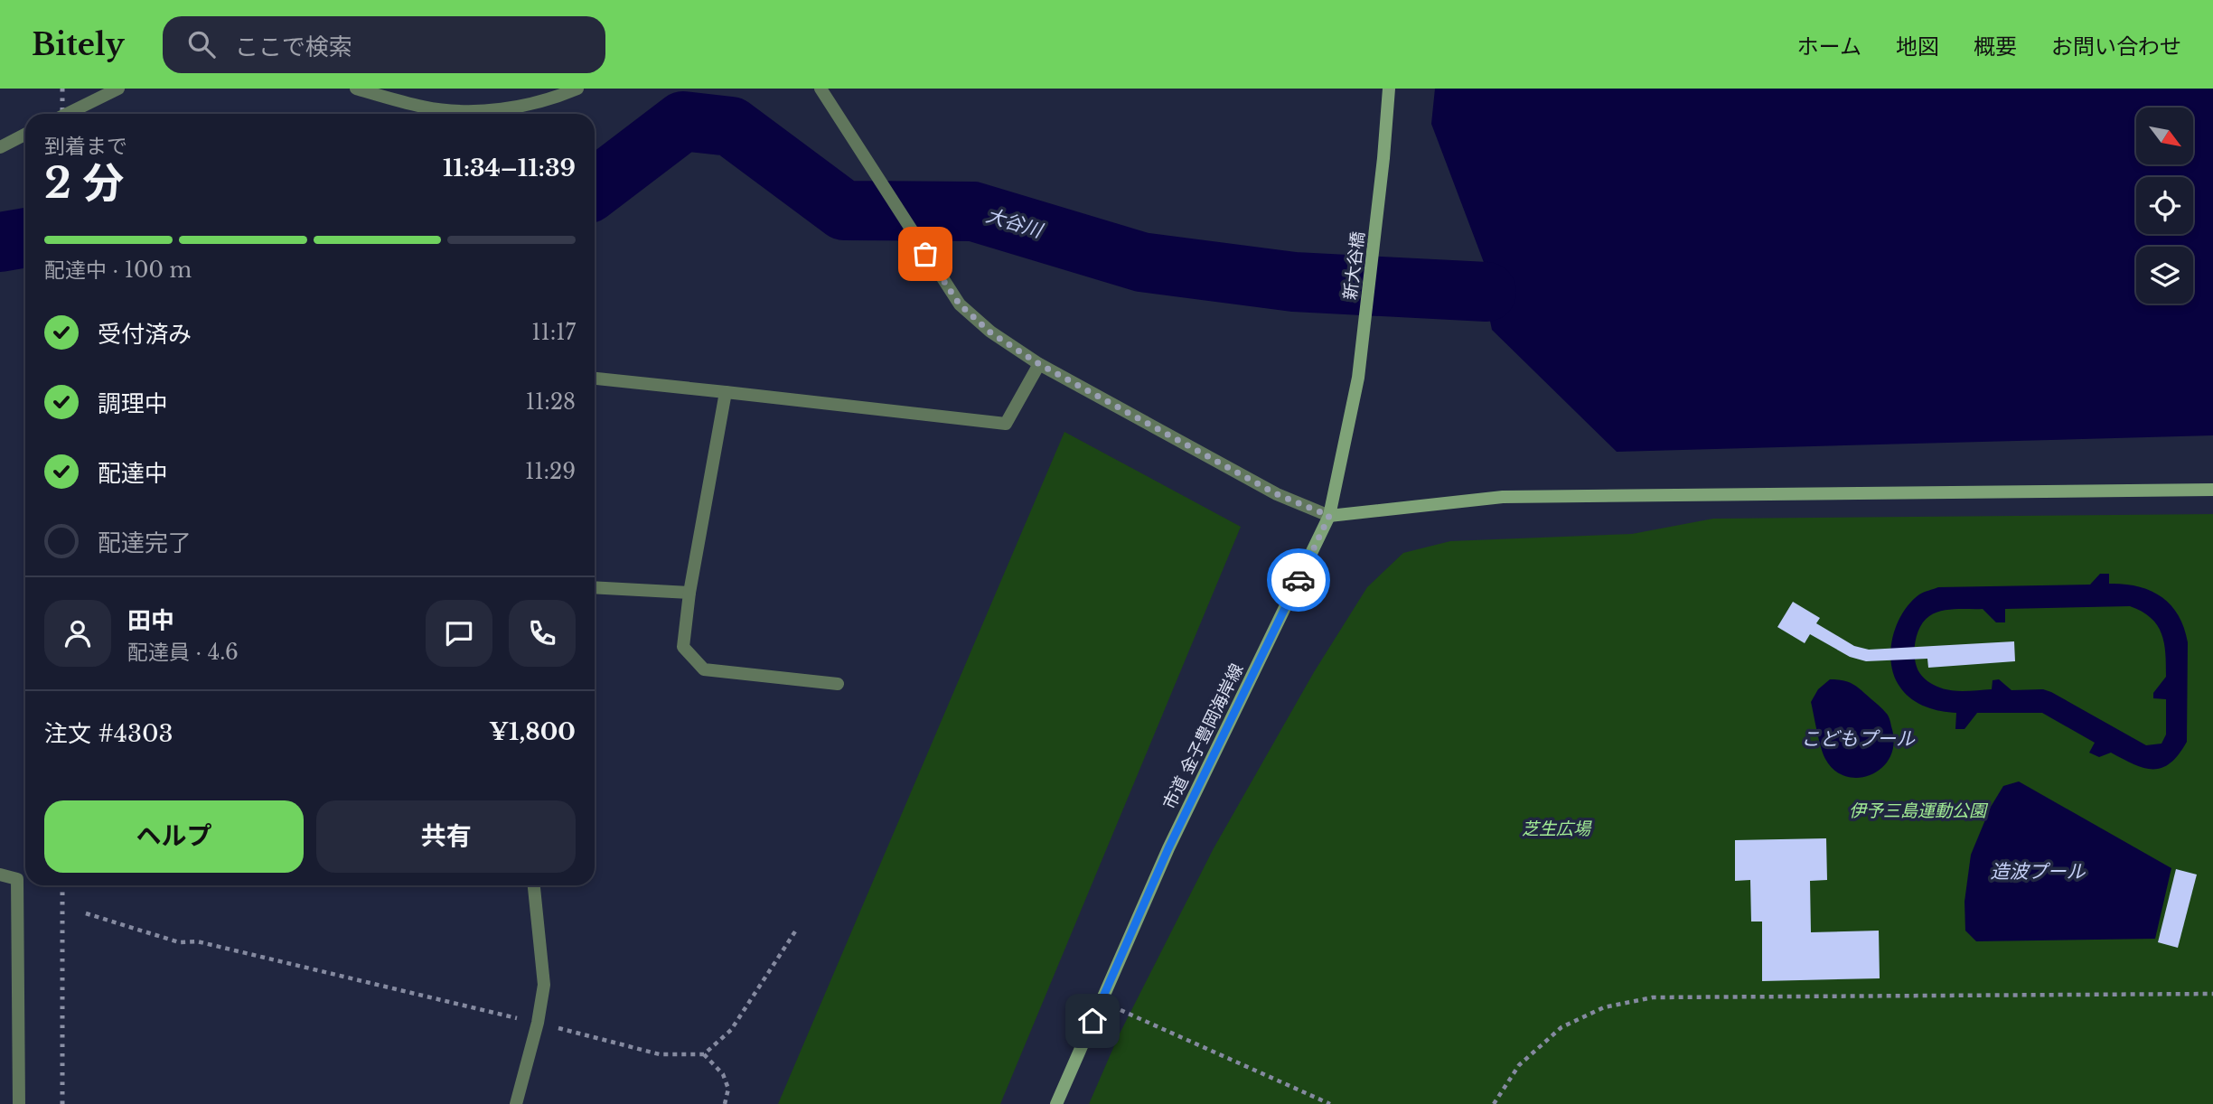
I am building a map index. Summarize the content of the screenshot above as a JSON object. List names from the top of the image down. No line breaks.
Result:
{"streets":{"street":["新大谷橋","市道 金子豊岡海岸線"]},"crossings":[["新大谷橋","市道 金子豊岡海岸線"]],"water":["大谷川","こどもプール","造波プール"],"parks":["伊予三島運動公園","芝生広場"],"north":"bottom right","page":{"header":"Bitely","search":"ここで検索","nav":["ホーム","地図","概要","お問い合わせ"],"heading":["2 分","到着まで","11:34–11:39"],"panel":["田中","配達員 · 4.6","注文 #4303","¥1,800"],"bar":"配達中 · 100 m","list":[["受付済み","11:17"],["調理中","11:28"],["配達中","11:29"],"配達完了"],"buttons":["ヘルプ","共有"]}}
